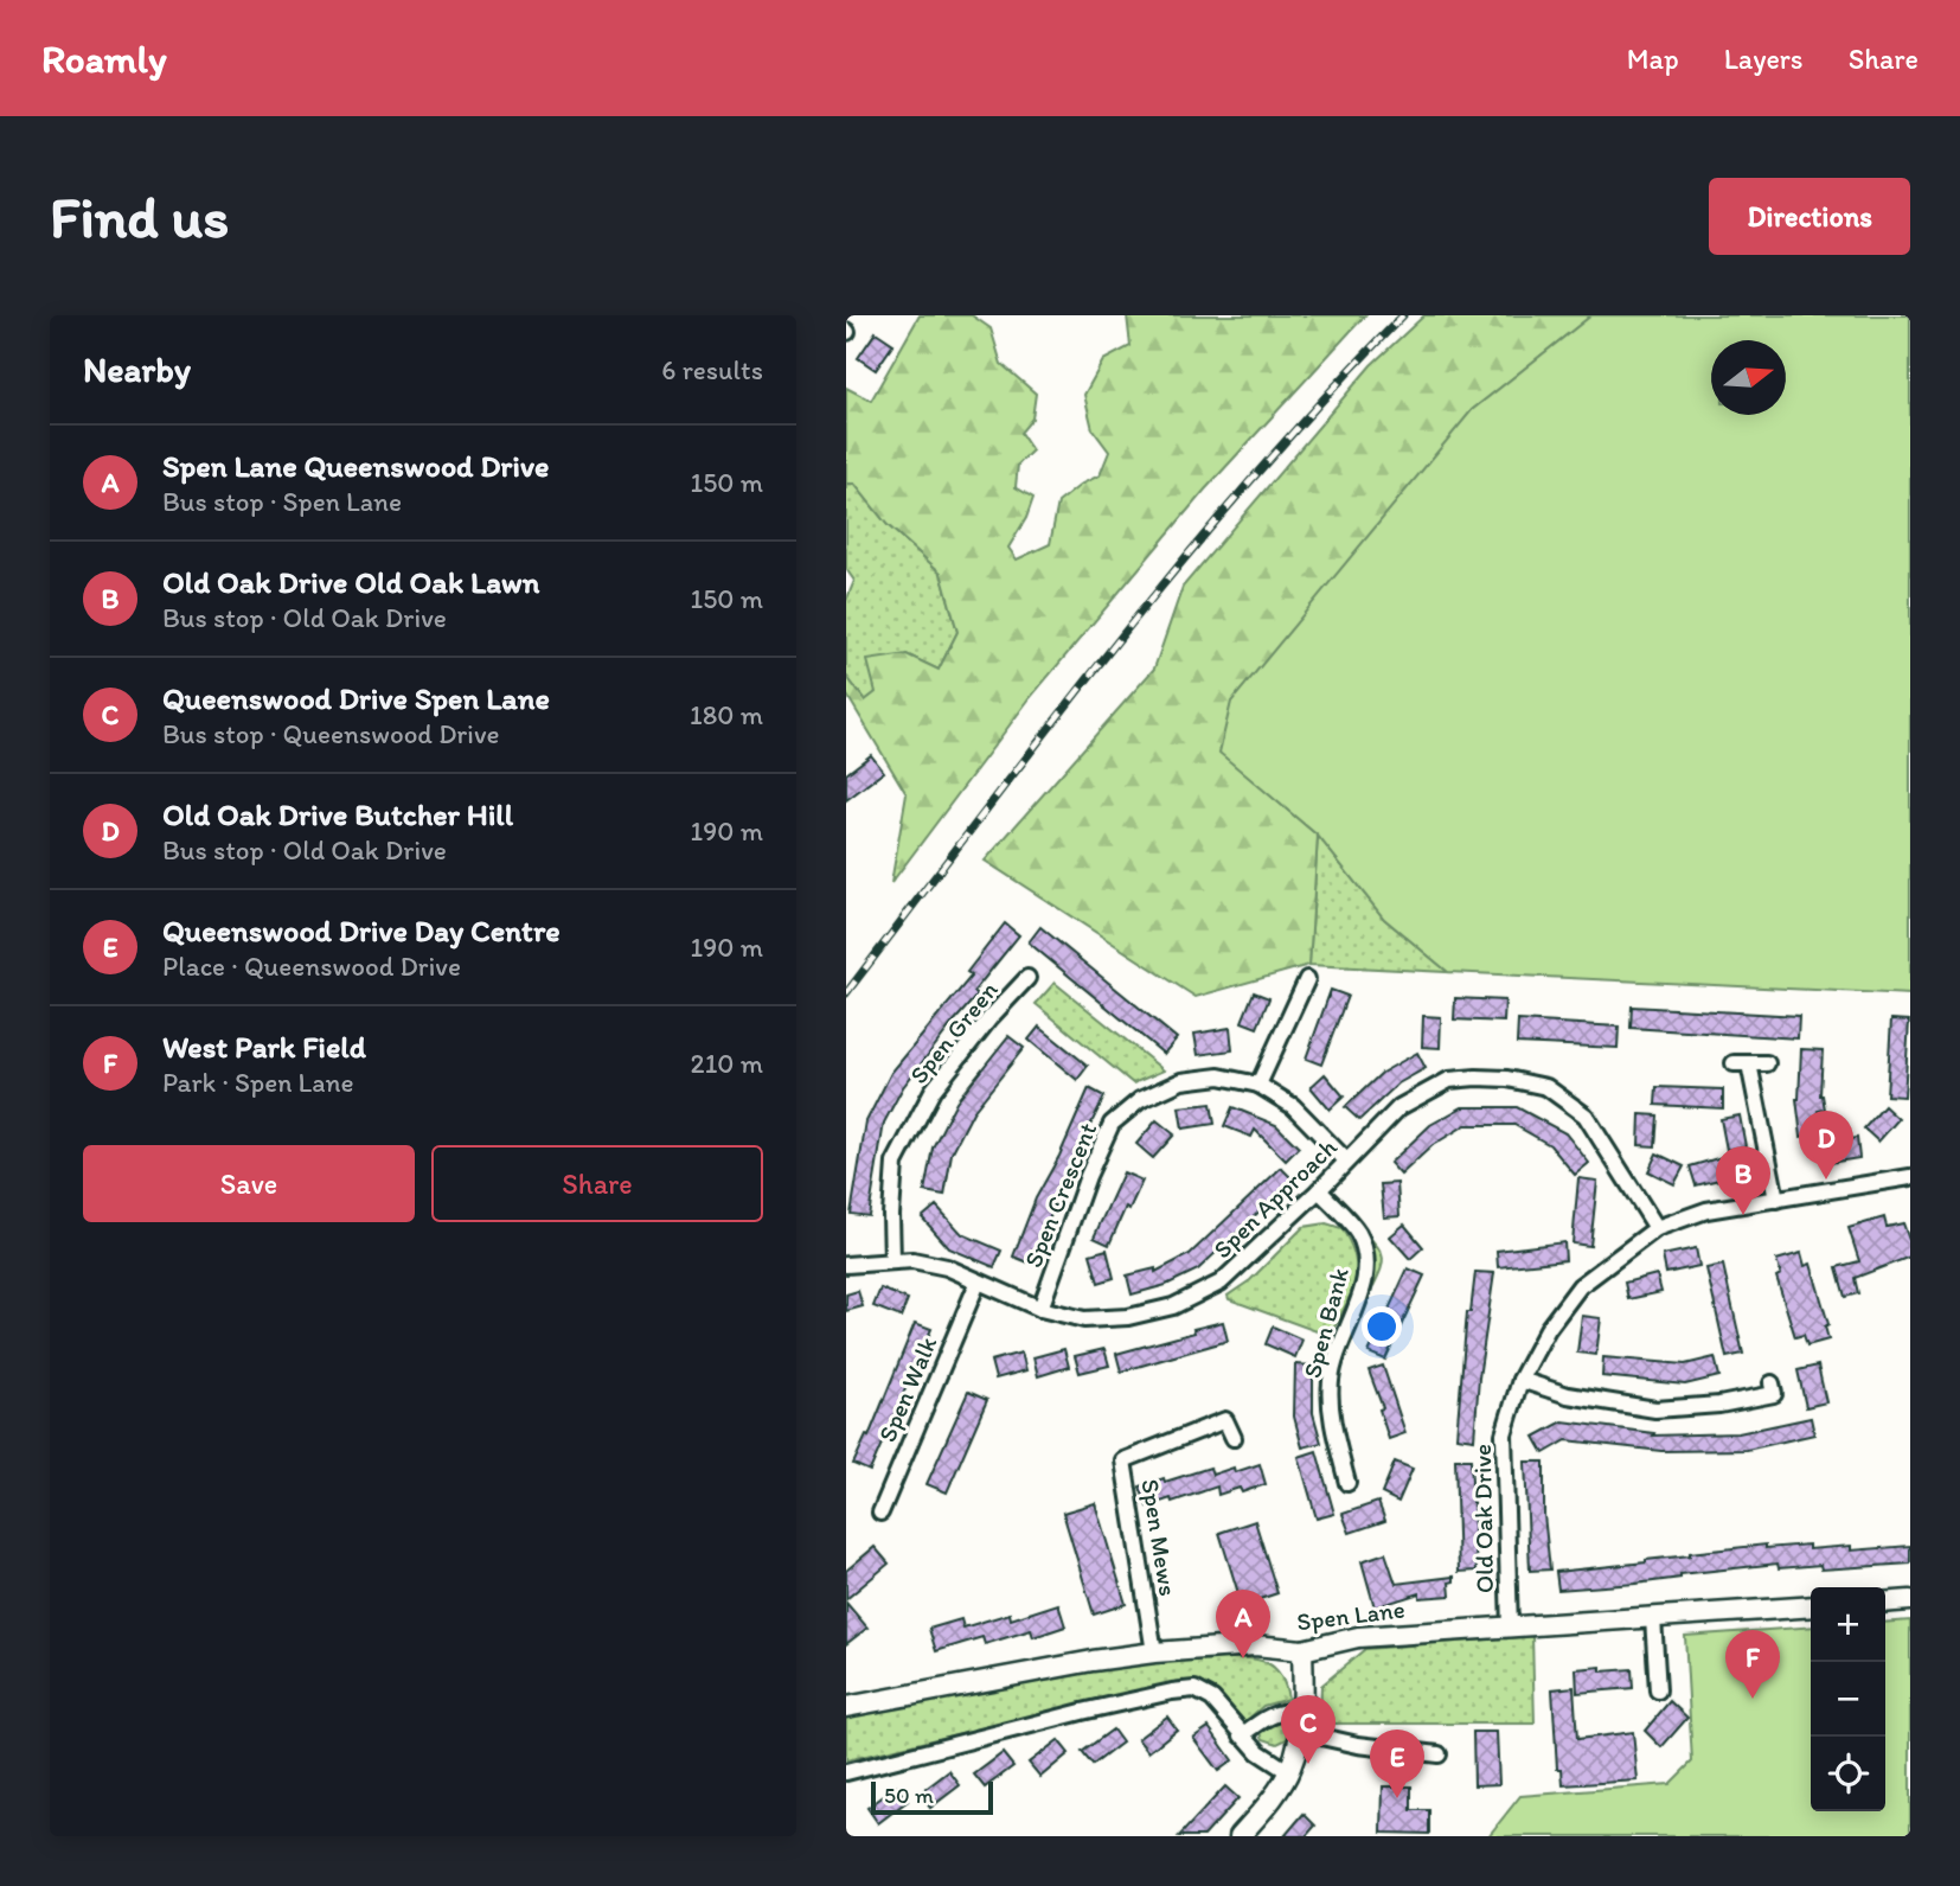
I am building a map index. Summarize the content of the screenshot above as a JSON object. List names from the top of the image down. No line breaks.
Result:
{"streets":{"street":["Spen Green","Spen Crescent","Spen Approach","Spen Bank","Spen Walk","Old Oak Drive","Spen Mews","Spen Lane"]},"crossings":[["Spen Green","Spen Approach"],["Spen Crescent","Spen Approach"],["Spen Approach","Spen Bank"],["Spen Approach","Spen Walk"],["Spen Approach","Old Oak Drive"],["Old Oak Drive","Spen Lane"],["Spen Mews","Spen Lane"]],"scale_bar":"50 m","north":"right","page":{"header":"Roamly","nav":["Map","Layers","Share"],"buttons":["Directions",["Save","Share"]],"title":"Find us","heading":["Nearby","6 results"],"list":[{"mark":"A","name":"Spen Lane Queenswood Drive","note":"Bus stop · Spen Lane","value":"150 m"},{"mark":"B","name":"Old Oak Drive Old Oak Lawn","note":"Bus stop · Old Oak Drive","value":"150 m"},{"mark":"C","name":"Queenswood Drive Spen Lane","note":"Bus stop · Queenswood Drive","value":"180 m"},{"mark":"D","name":"Old Oak Drive Butcher Hill","note":"Bus stop · Old Oak Drive","value":"190 m"},{"mark":"E","name":"Queenswood Drive Day Centre","note":"Place · Queenswood Drive","value":"190 m"},{"mark":"F","name":"West Park Field","note":"Park · Spen Lane","value":"210 m"}],"pins":["D","B","A","F","C","E"],"map_buttons":["+","−"],"scale":"50 m"}}
